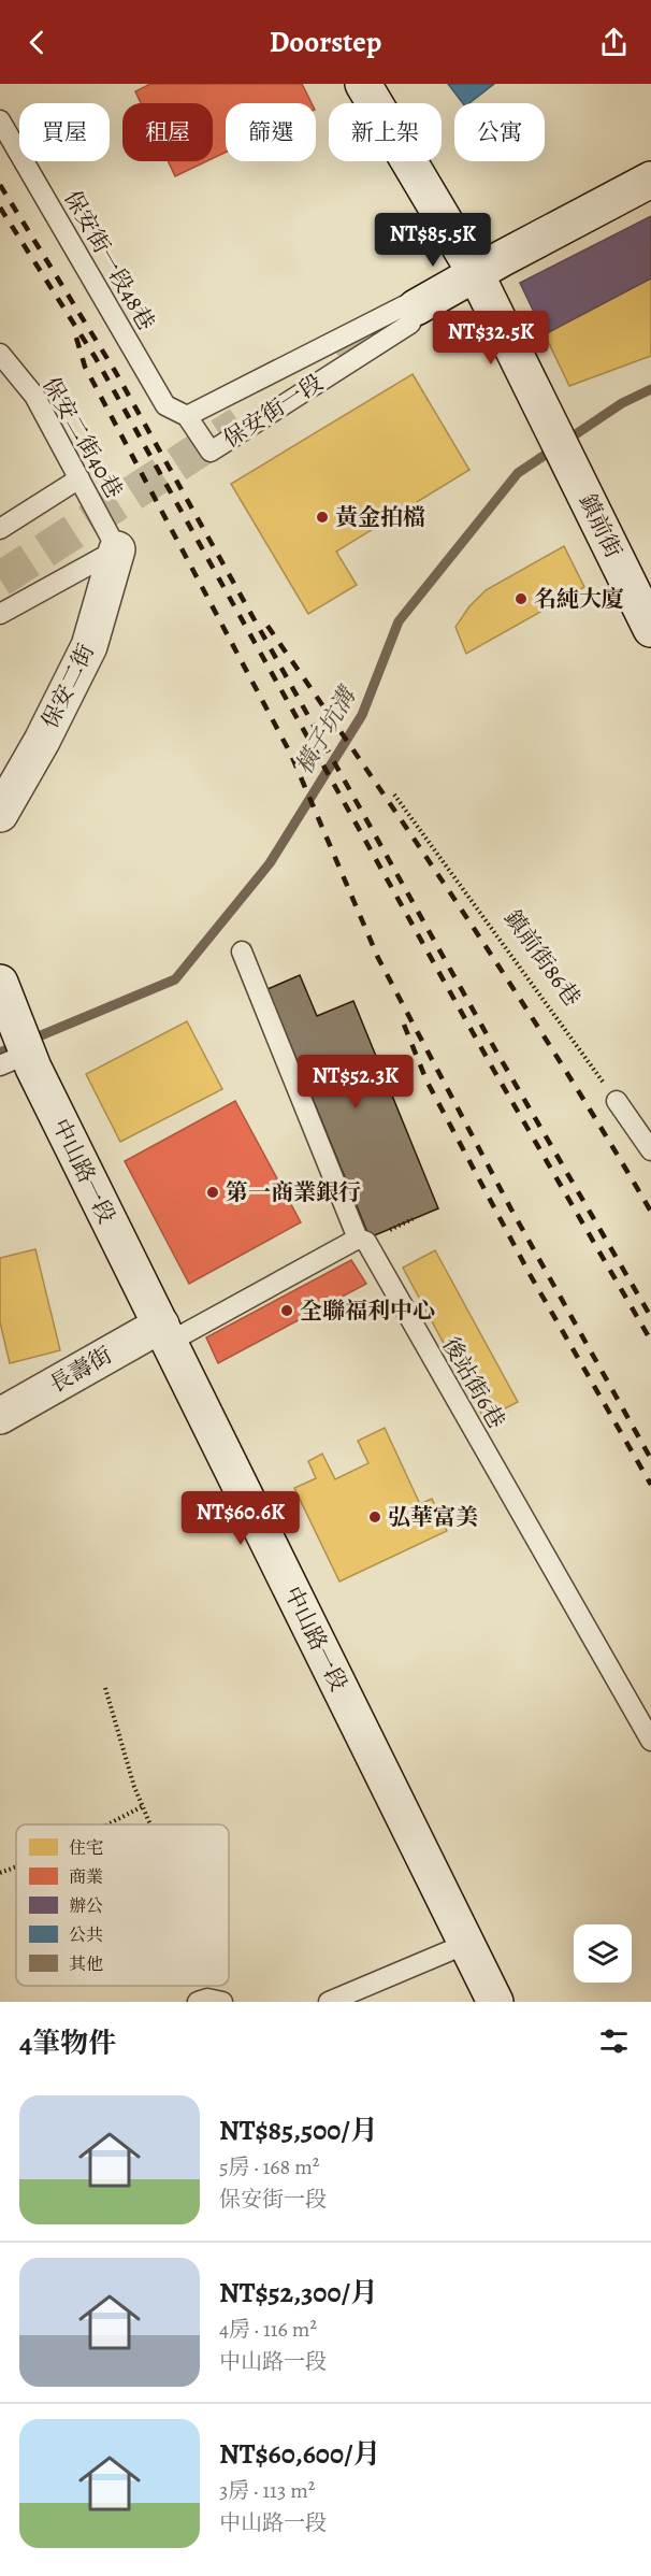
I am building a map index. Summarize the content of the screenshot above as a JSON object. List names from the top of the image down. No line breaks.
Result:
{"streets":{"main road":["保安街一段","鎮前街","保安二街","中山路一段","長壽街"],"lane":["保安街一段48巷","保安二街40巷","後站街6巷"],"path":["鎮前街86巷"]},"crossings":[["保安街一段48巷","保安街一段"],["保安街一段","鎮前街"],["保安二街40巷","保安二街"],["中山路一段","長壽街"]],"water":["橫子坑溝"],"places":["黃金拍檔","名純大廈","第一商業銀行","全聯福利中心","弘華富美"],"legend":["住宅","商業","辦公","公共","其他"],"page":{"header":"Doorstep","chip":["買屋","租屋","篩選","新上架","公寓"],"price":["NT$85.5K","NT$32.5K","NT$52.3K","NT$60.6K"],"heading":"4筆物件","list":[{"name":"NT$85,500/月","note":"5房 · 168 m² · 保安街一段"},{"name":"NT$52,300/月","note":"4房 · 116 m² · 中山路一段"},{"name":"NT$60,600/月","note":"3房 · 113 m² · 中山路一段"}]}}
